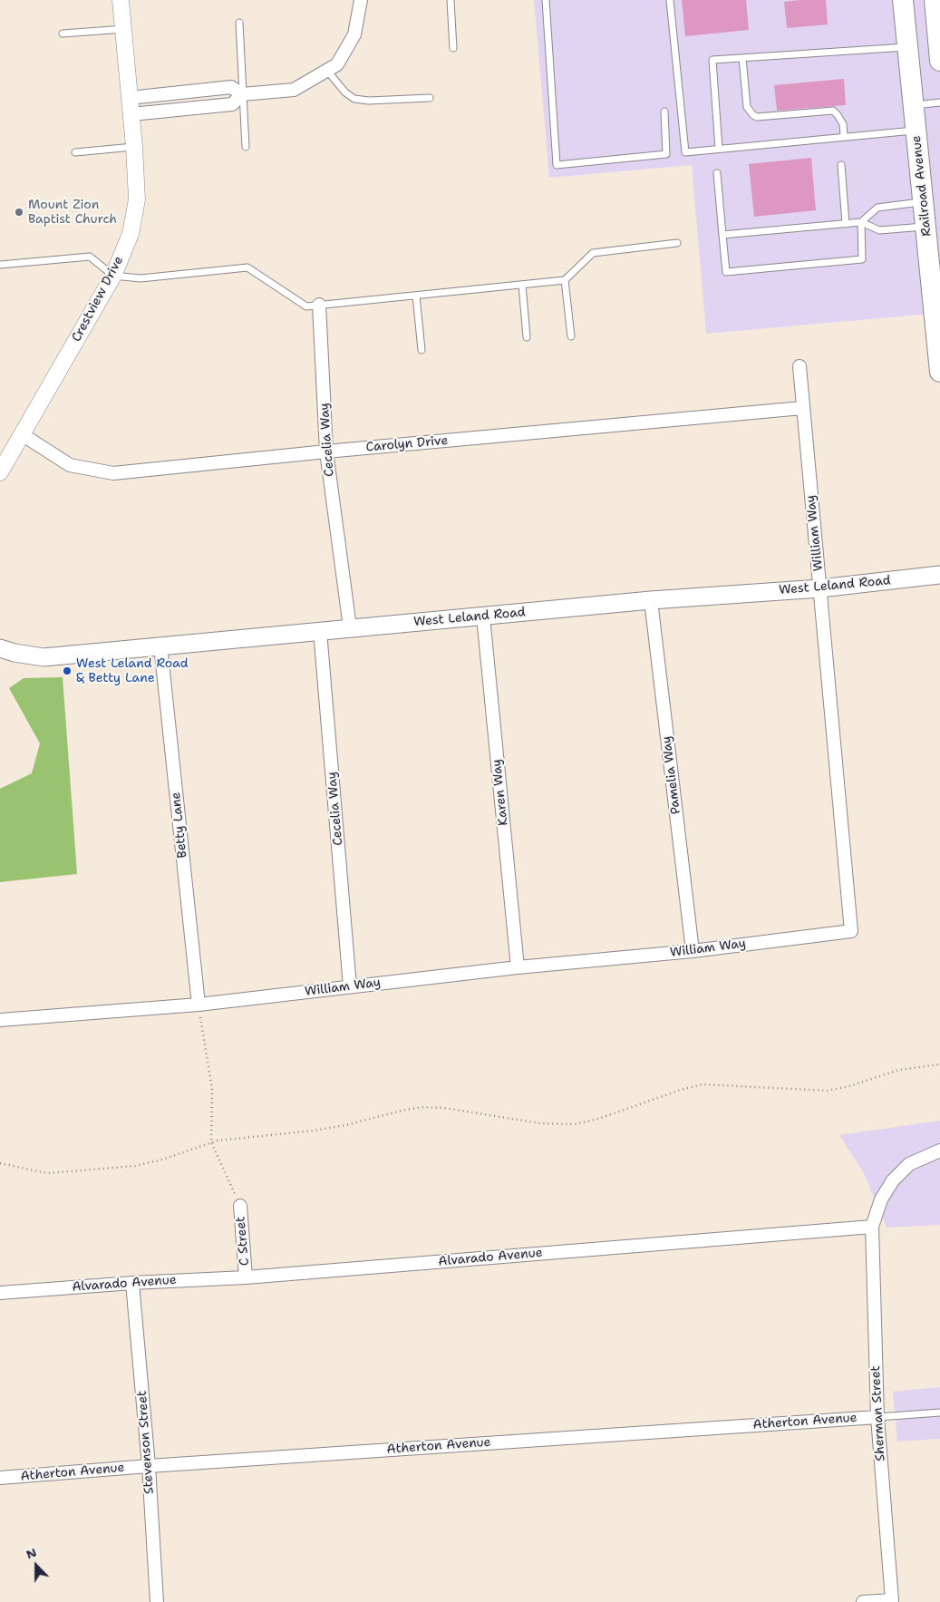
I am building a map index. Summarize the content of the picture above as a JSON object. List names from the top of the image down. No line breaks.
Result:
{"streets":{"highway":["Railroad Avenue"],"main road":["West Leland Road"],"street":["Crestview Drive","Cecelia Way","Carolyn Drive","William Way","Pamelia Way","Karen Way","Betty Lane","C Street","Alvarado Avenue","Sherman Street","Atherton Avenue","Stevenson Street"]},"crossings":[["Crestview Drive","Carolyn Drive"],["Cecelia Way","Carolyn Drive"],["Cecelia Way","William Way"],["Cecelia Way","West Leland Road"],["Carolyn Drive","William Way"],["William Way","West Leland Road"],["William Way","Pamelia Way"],["William Way","Karen Way"],["William Way","Betty Lane"],["West Leland Road","Pamelia Way"],["West Leland Road","Karen Way"],["West Leland Road","Betty Lane"],["C Street","Alvarado Avenue"],["Alvarado Avenue","Sherman Street"],["Alvarado Avenue","Stevenson Street"],["Sherman Street","Atherton Avenue"],["Atherton Avenue","Stevenson Street"]],"places":["Mount Zion Baptist Church","West Leland Road & Betty Lane"],"north":"top"}
